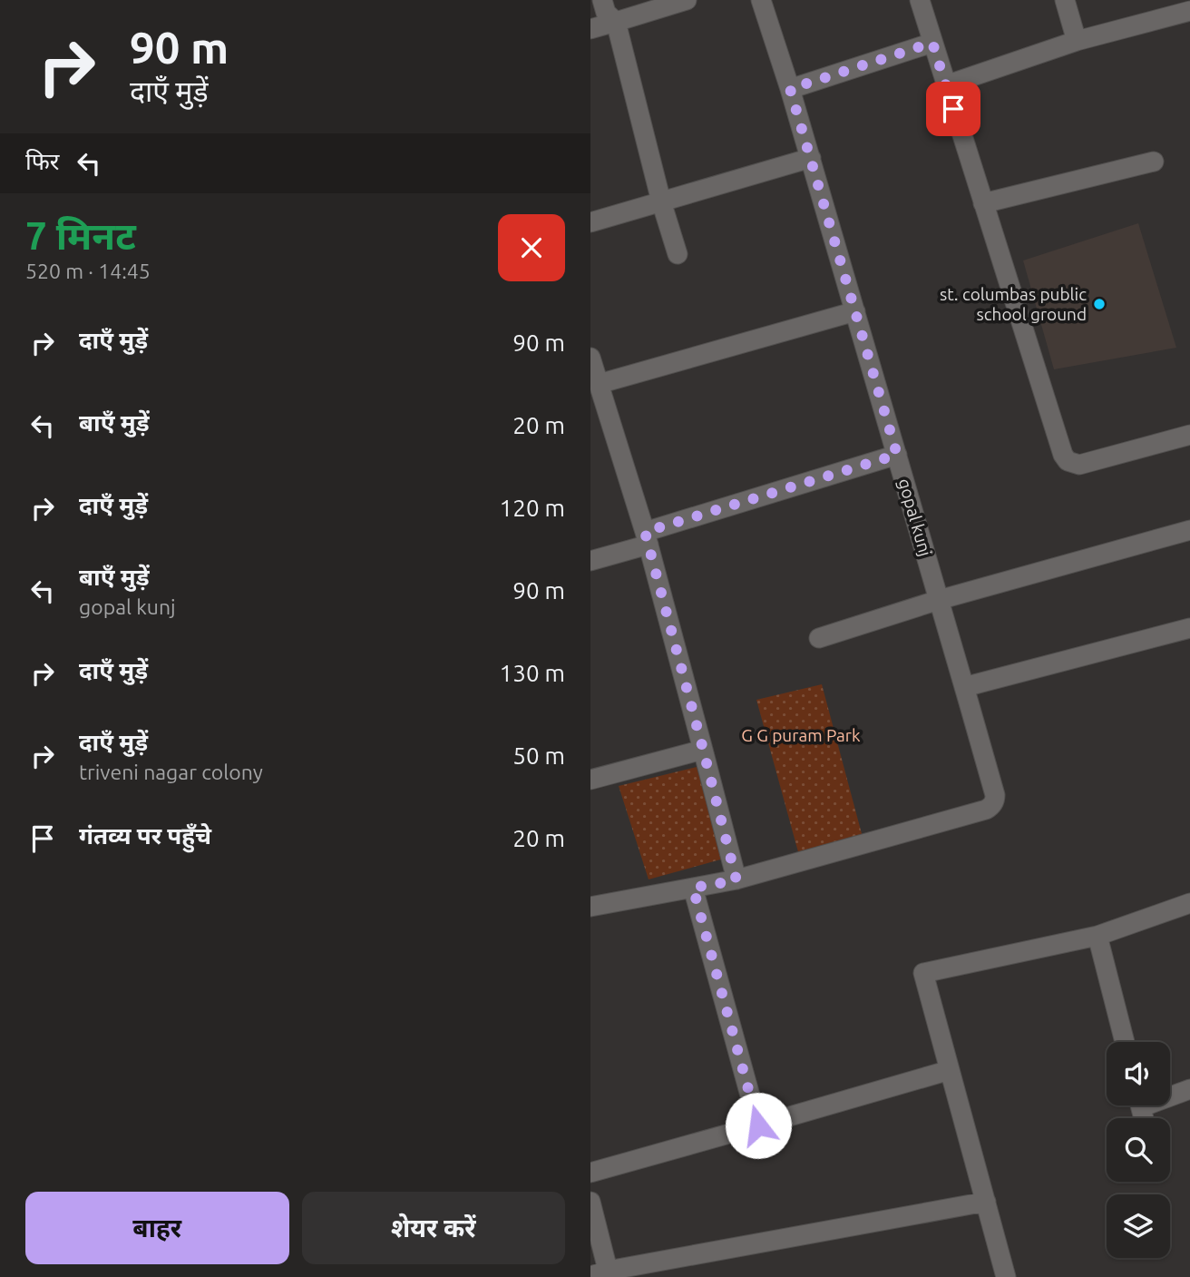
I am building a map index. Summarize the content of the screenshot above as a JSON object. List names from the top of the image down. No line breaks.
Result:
{"streets":{"street":["gopal kunj"]},"parks":["G G puram Park"],"places":["st. columbas public school ground"],"page":{"turn":["90 m","दाएँ मुड़ें"],"then":"फिर","heading":["7 मिनट","520 m · 14:45"],"list":[{"name":"दाएँ मुड़ें","value":"90 m"},{"name":"बाएँ मुड़ें","value":"20 m"},{"name":"दाएँ मुड़ें","value":"120 m"},{"name":"बाएँ मुड़ें","note":"gopal kunj","value":"90 m"},{"name":"दाएँ मुड़ें","value":"130 m"},{"name":"दाएँ मुड़ें","note":"triveni nagar colony","value":"50 m"},{"name":"गंतव्य पर पहुँचे","value":"20 m"}],"buttons":["बाहर","शेयर करें"]}}
